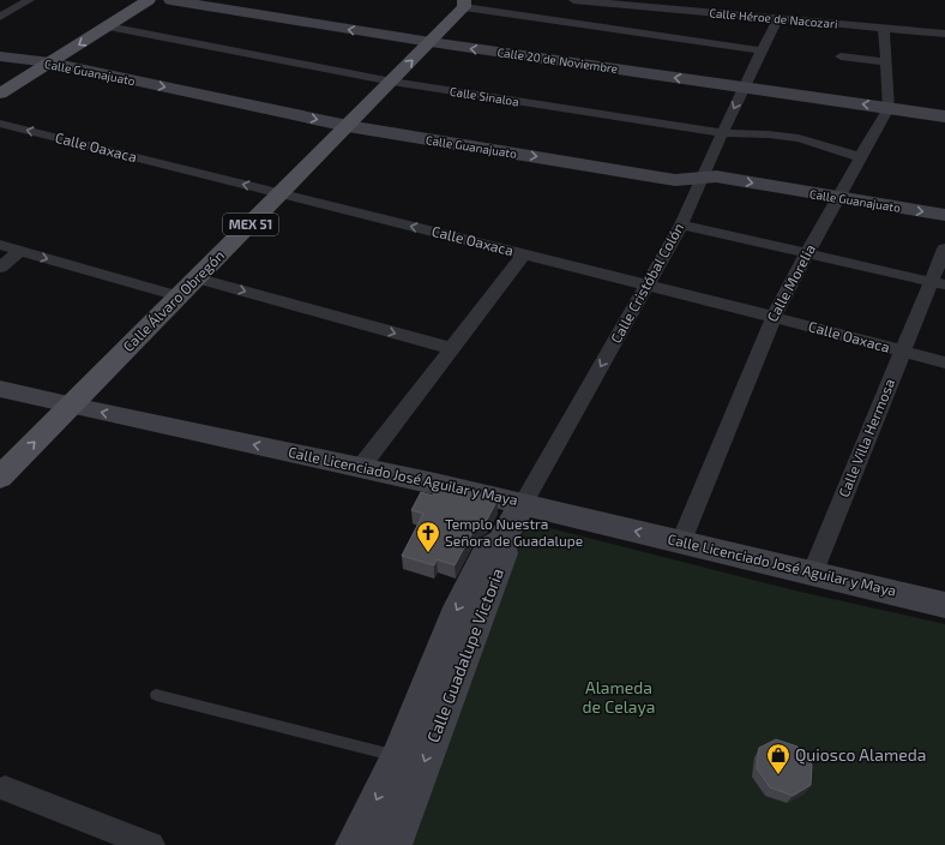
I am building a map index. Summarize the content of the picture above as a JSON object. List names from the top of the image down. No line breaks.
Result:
{"streets":{"main road":["MEX 51","Calle Álvaro Obregón"],"street":["Calle Héroe de Nacozari","Calle 20 de Noviembre","Calle Guanajuato","Calle Sinaloa","Calle Oaxaca","Calle Cristóbal Colón","Calle Morelia","Calle Villa Hermosa","Calle Licenciado José Aguilar y Maya","Calle Guadalupe Victoria"]},"crossings":[["Calle Héroe de Nacozari","Calle Cristóbal Colón"],["Calle 20 de Noviembre","Calle Cristóbal Colón"],["Calle 20 de Noviembre","Calle Morelia"],["Calle 20 de Noviembre","Calle Álvaro Obregón"],["Calle Guanajuato","Calle Cristóbal Colón"],["Calle Guanajuato","Calle Morelia"],["Calle Guanajuato","Calle Álvaro Obregón"],["Calle Sinaloa","Calle Cristóbal Colón"],["Calle Sinaloa","Calle Morelia"],["Calle Sinaloa","Calle Álvaro Obregón"],["Calle Oaxaca","Calle Cristóbal Colón"],["Calle Oaxaca","Calle Morelia"],["Calle Oaxaca","Calle Álvaro Obregón"],["Calle Oaxaca","Calle Villa Hermosa"],["Calle Cristóbal Colón","Calle Licenciado José Aguilar y Maya"],["Calle Cristóbal Colón","Calle Guadalupe Victoria"],["Calle Morelia","Calle Licenciado José Aguilar y Maya"],["Calle Álvaro Obregón","Calle Licenciado José Aguilar y Maya"],["Calle Villa Hermosa","Calle Licenciado José Aguilar y Maya"]],"one_way":["Calle Guadalupe Victoria"],"parks":["Alameda de Celaya"],"places":{"church":["Templo Nuestra Señora de Guadalupe"],"shop":["Quiosco Alameda"]}}
